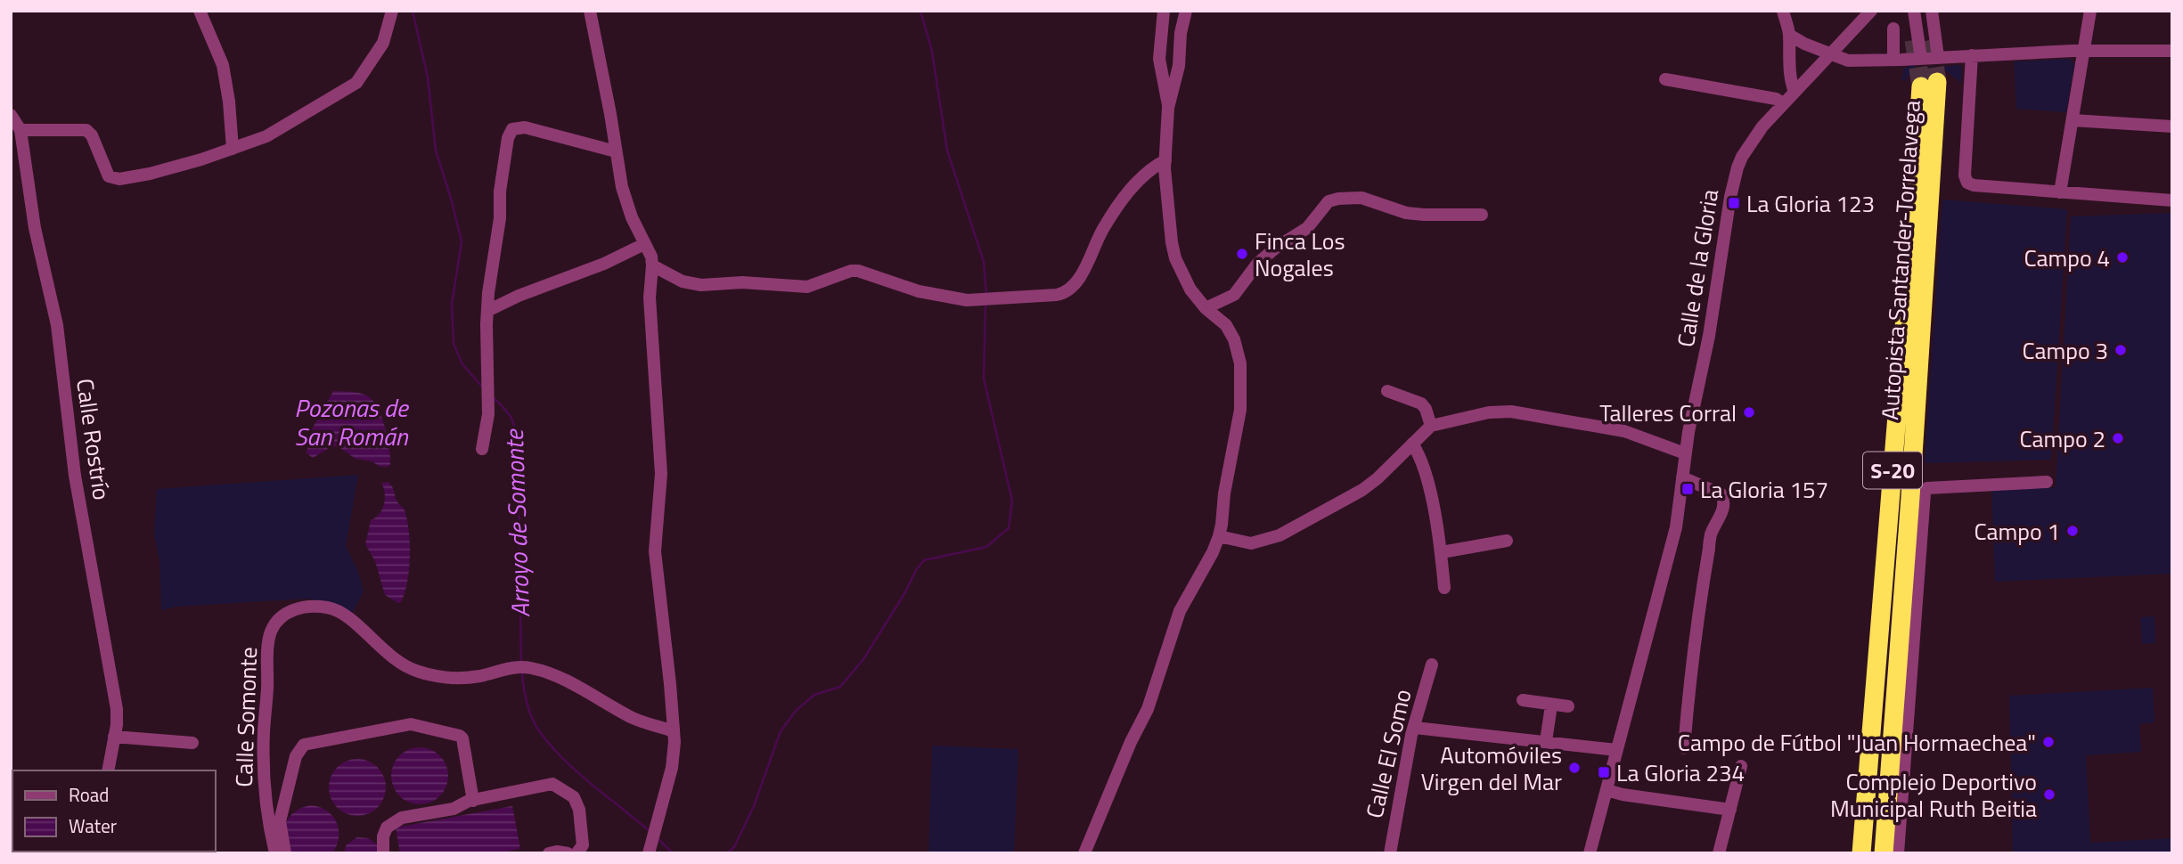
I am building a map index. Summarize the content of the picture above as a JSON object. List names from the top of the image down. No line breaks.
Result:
{"streets":{"highway":["Autopista Santander-Torrelavega","S-20"],"street":["Calle de la Gloria","Calle Rostrío","Calle Somonte","Calle El Somo"]},"water":["Pozonas de San Román","Arroyo de Somonte"],"places":{"transit":["La Gloria 123","La Gloria 157","La Gloria 234"],"other":["Finca Los Nogales","Campo 4","Campo 3","Talleres Corral","Campo 2","Campo 1","Campo de Fútbol \"Juan Hormaechea\"","Automóviles Virgen del Mar","Complejo Deportivo Municipal Ruth Beitia"]},"legend":["Road","Water"]}
